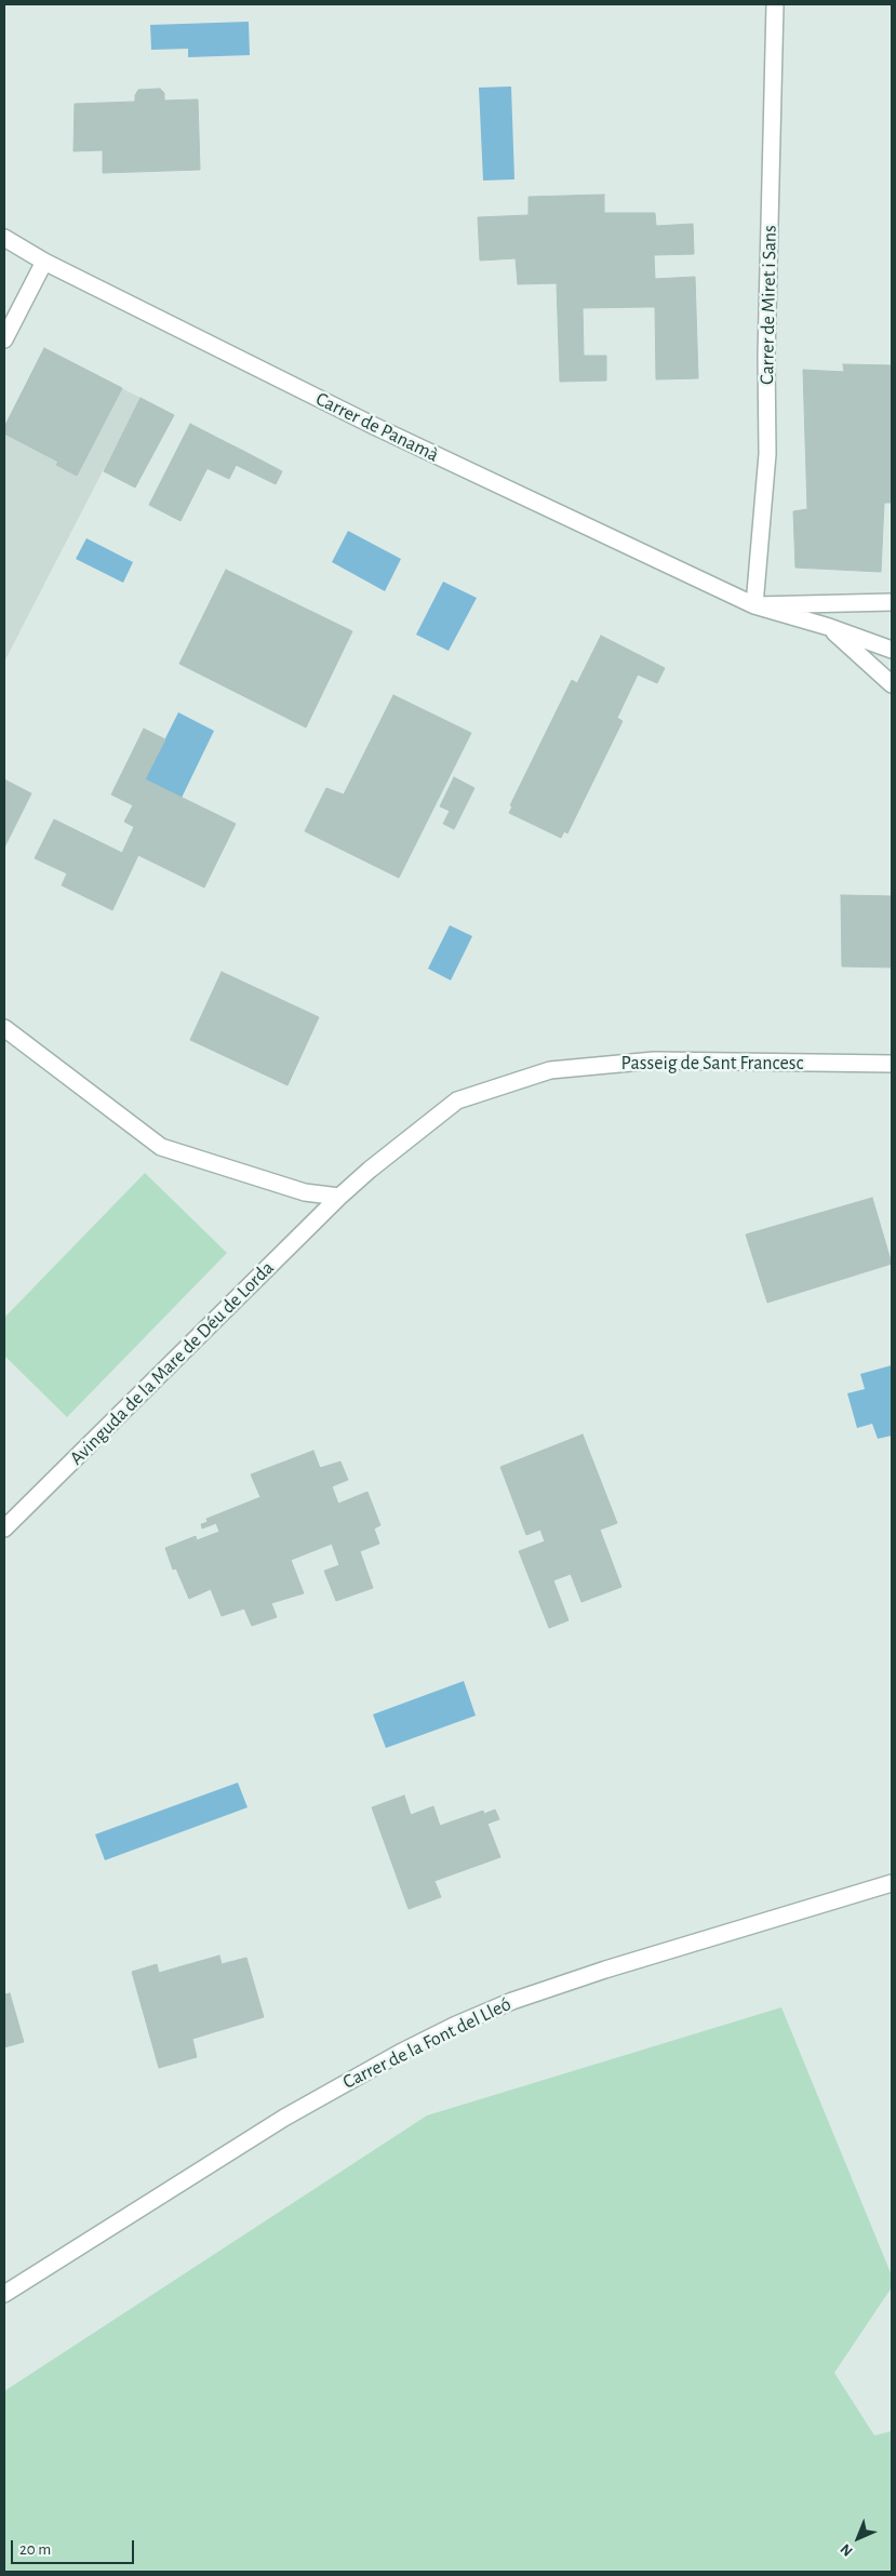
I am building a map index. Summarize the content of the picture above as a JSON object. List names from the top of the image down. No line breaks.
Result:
{"streets":{"street":["Carrer de Miret i Sans","Carrer de Panamà","Passeig de Sant Francesc","Avinguda de la Mare de Déu de Lorda","Carrer de la Font del Lleó"]},"crossings":[["Carrer de Miret i Sans","Carrer de Panamà"],["Passeig de Sant Francesc","Avinguda de la Mare de Déu de Lorda"]],"scale_bar":"20 m","north":"bottom left"}
